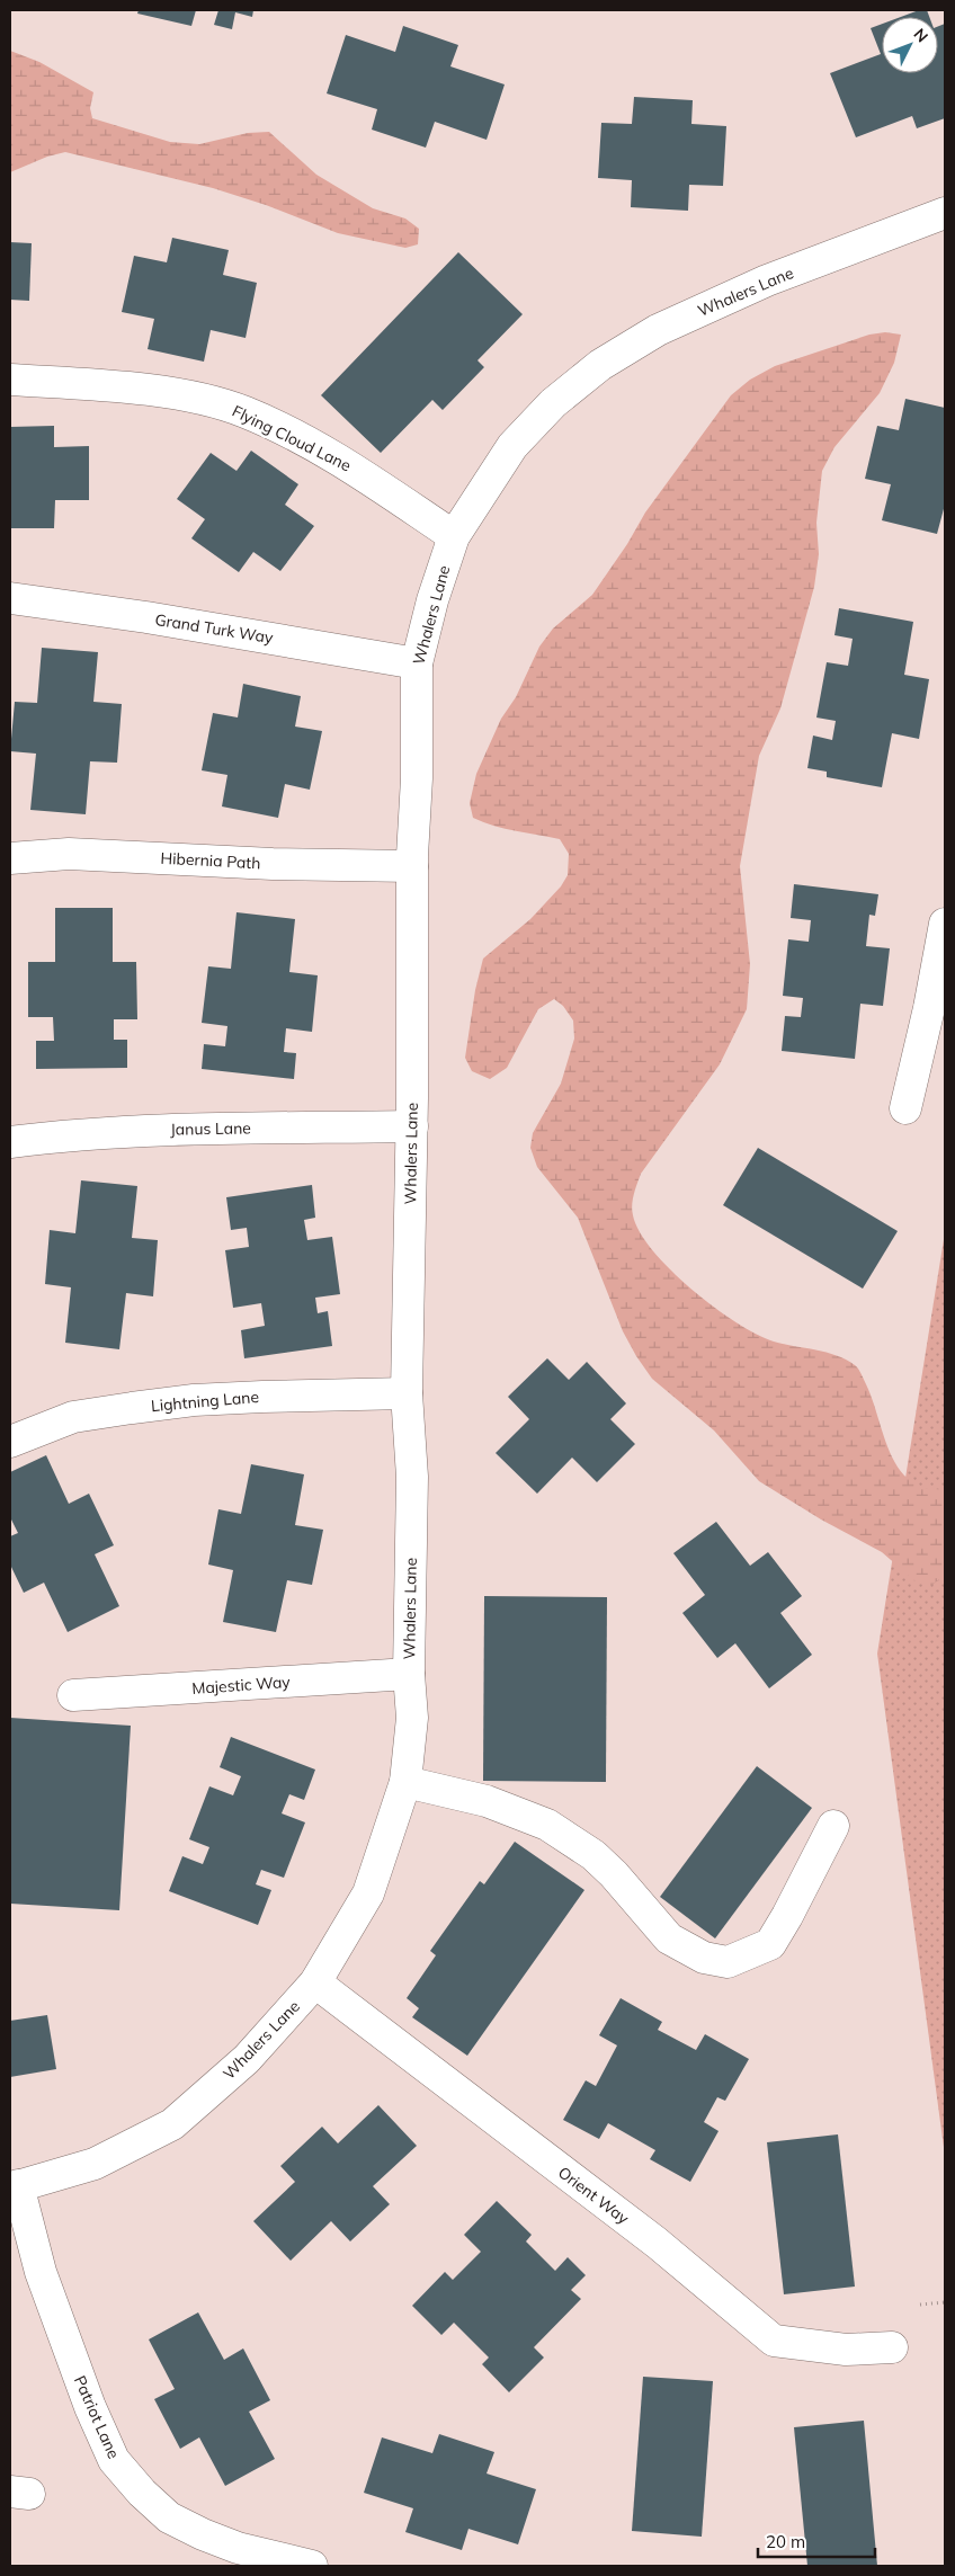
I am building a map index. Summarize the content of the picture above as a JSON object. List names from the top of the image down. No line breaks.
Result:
{"streets":{"street":["Whalers Lane","Flying Cloud Lane","Grand Turk Way","Hibernia Path","Janus Lane","Lightning Lane","Majestic Way","Orient Way","Patriot Lane"]},"crossings":[["Whalers Lane","Flying Cloud Lane"],["Whalers Lane","Grand Turk Way"],["Whalers Lane","Hibernia Path"],["Whalers Lane","Janus Lane"],["Whalers Lane","Lightning Lane"],["Whalers Lane","Majestic Way"],["Whalers Lane","Orient Way"],["Whalers Lane","Patriot Lane"]],"scale_bar":"20 m","north":"top right"}
